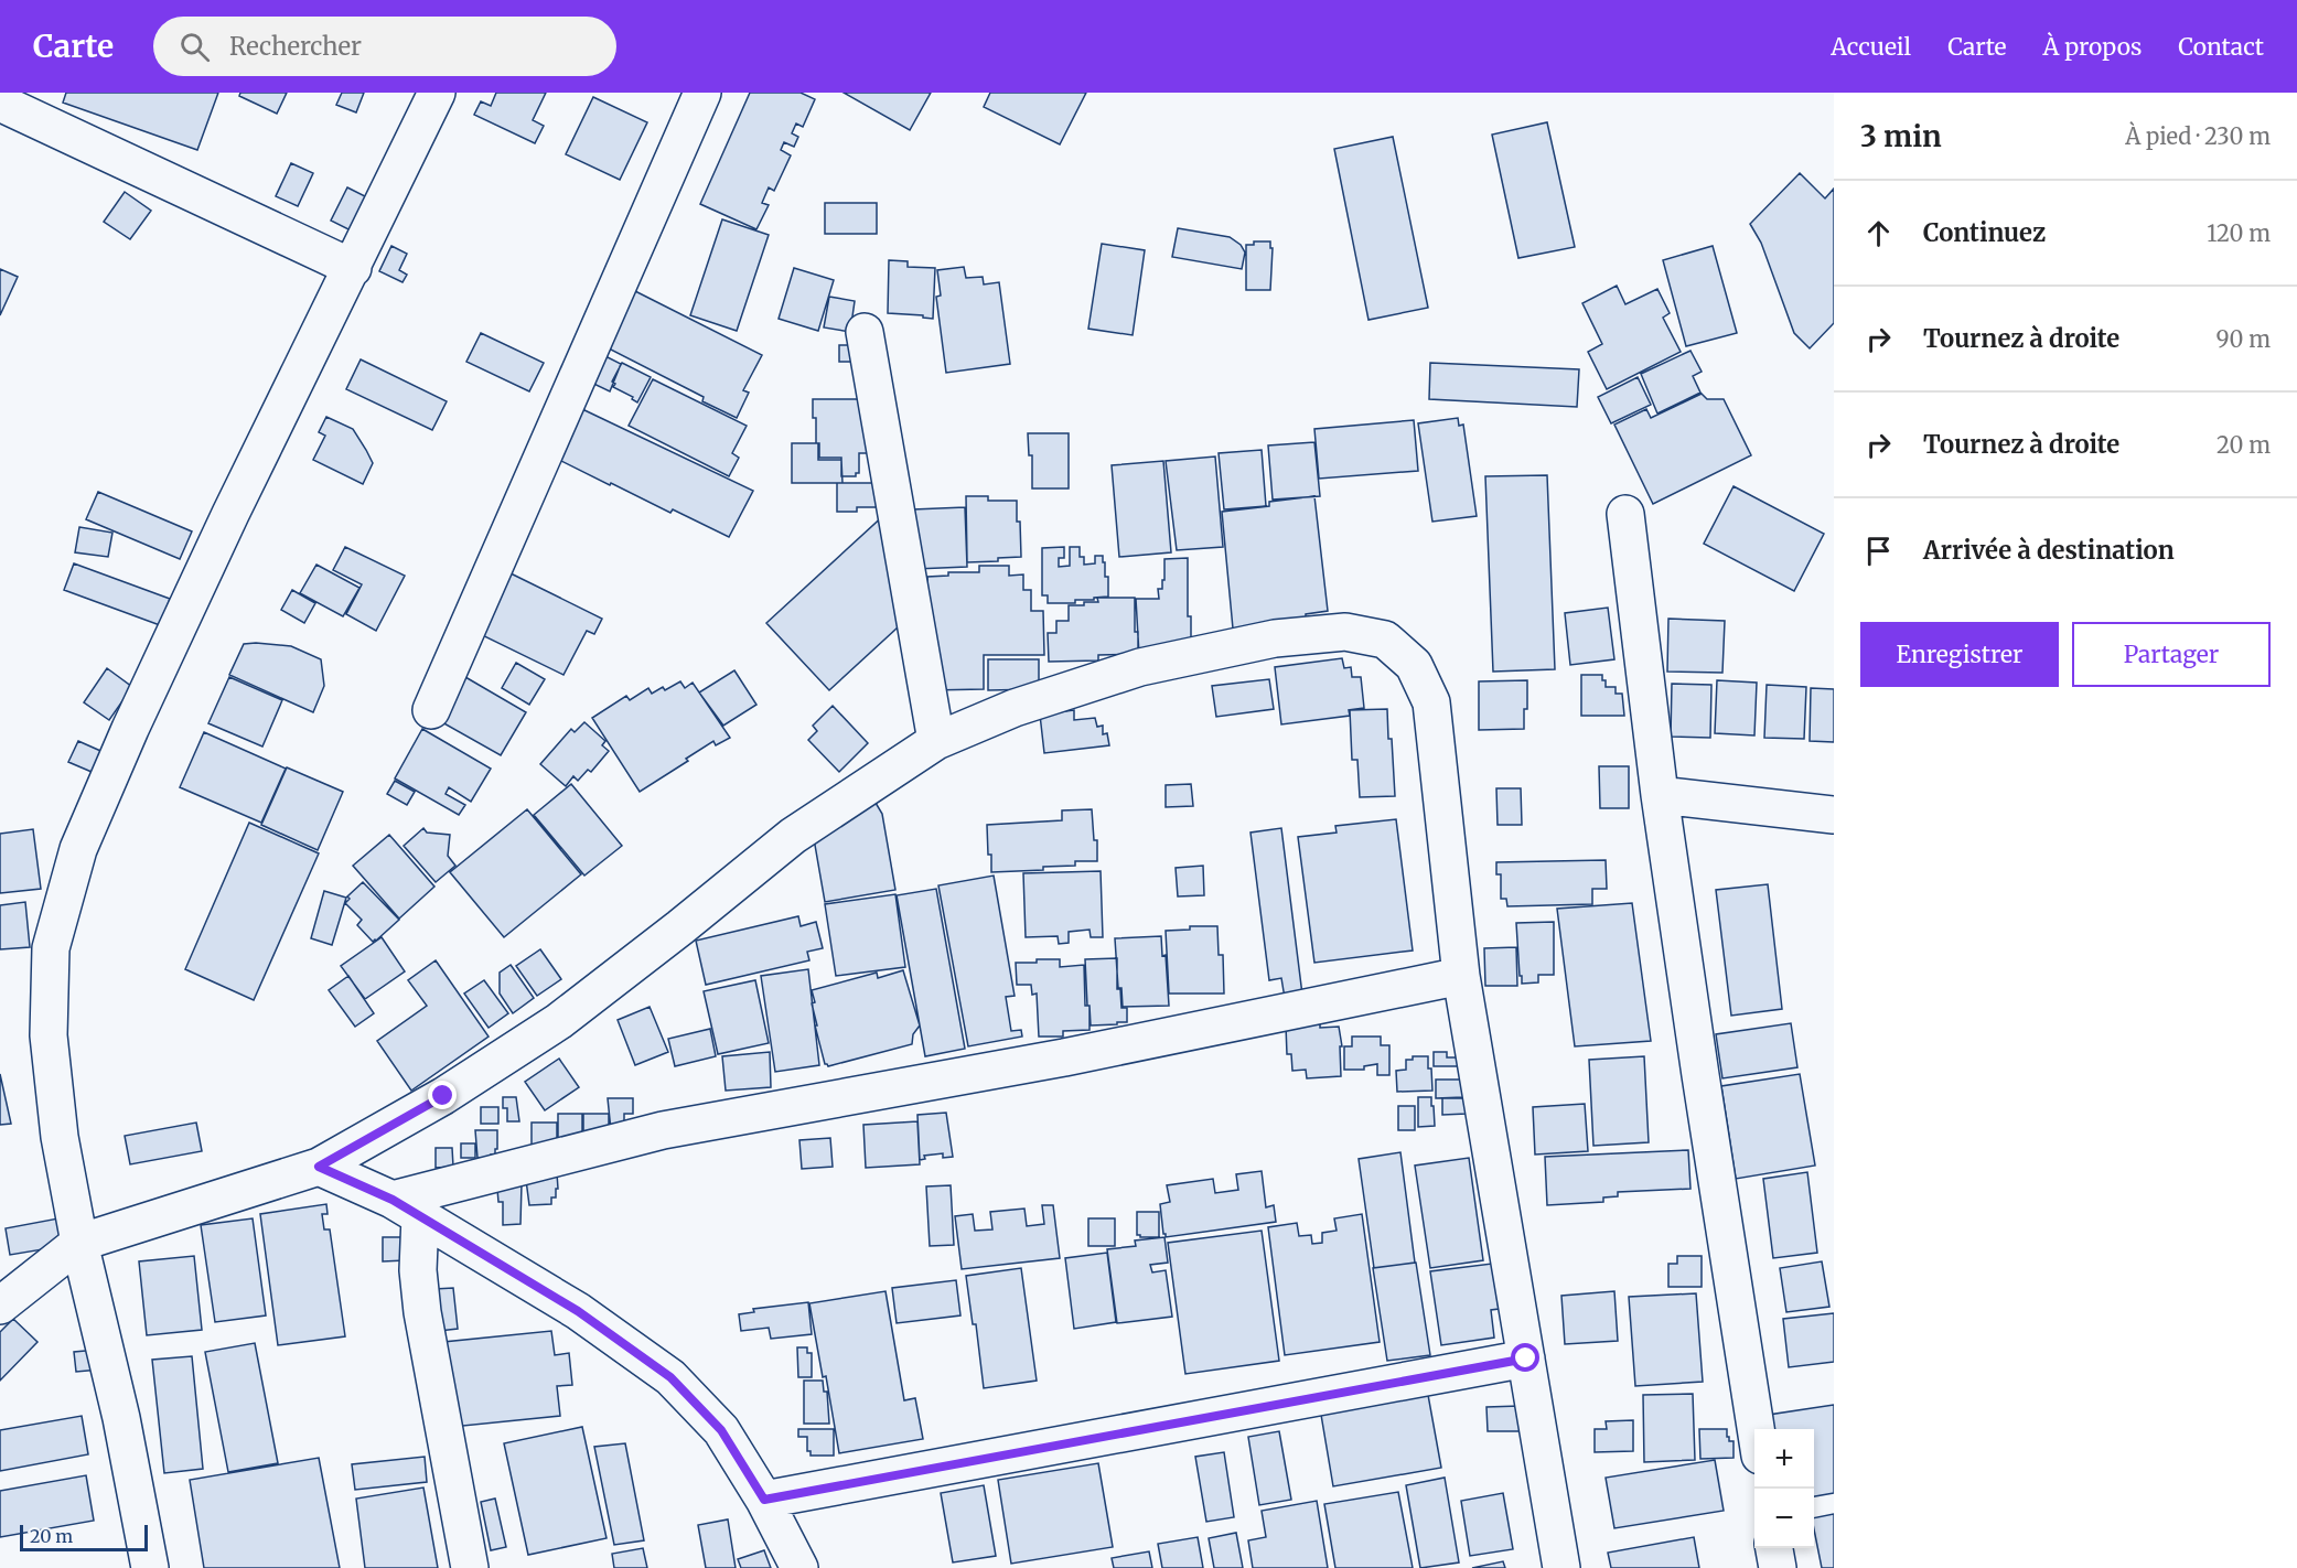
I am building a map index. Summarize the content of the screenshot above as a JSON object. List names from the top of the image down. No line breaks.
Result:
{"scale_bar":"20 m","page":{"header":"Carte","search":"Rechercher","nav":["Accueil","Carte","À propos","Contact"],"heading":["3 min","À pied · 230 m"],"list":[["Continuez","120 m"],["Tournez à droite","90 m"],["Tournez à droite","20 m"],"Arrivée à destination"],"buttons":["Enregistrer","Partager"],"map_buttons":["+","−"],"scale":"20 m"}}
